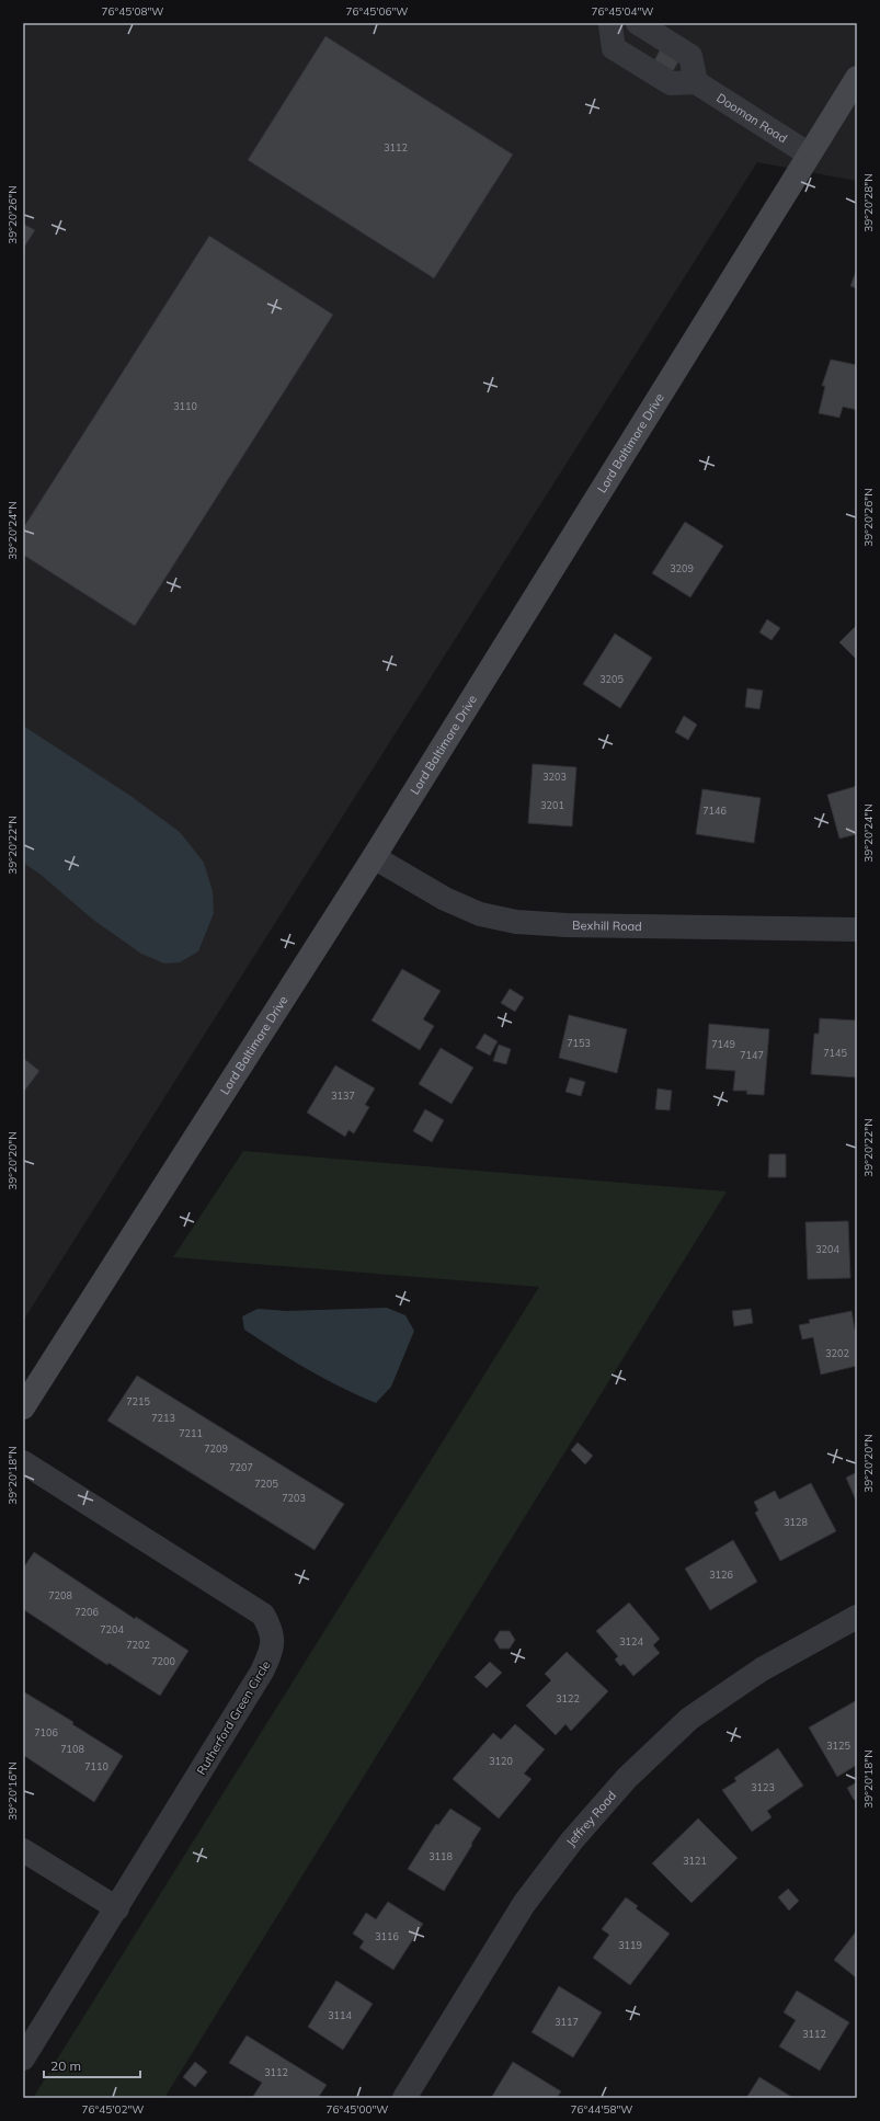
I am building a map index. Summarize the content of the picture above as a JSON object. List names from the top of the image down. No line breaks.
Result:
{"streets":{"main road":["Lord Baltimore Drive"],"street":["Dooman Road","Bexhill Road","Rutherford Green Circle","Jeffrey Road"]},"crossings":[["Dooman Road","Lord Baltimore Drive"],["Lord Baltimore Drive","Bexhill Road"]],"house_numbers":["3112","3110","3209","3205","3203","3201","7146","7153","7149","7145","7147","3137","3204","3202","7215","7213","7211","7209","7207","7205","7203","3128","3126","7208","7206","7204","3124","7202","7200","3122","7106","3125","7108","3120","7110","3123","3118","3121","3116","3119","3114","3117","3112","3112"],"scale_bar":"20 m","coordinates":["76°45'08\"W","76°45'06\"W","76°45'04\"W","39°20'28\"N","39°20'26\"N","39°20'24\"N","39°20'22\"N","39°20'20\"N","39°20'18\"N","39°20'16\"N","76°45'02\"W","76°45'00\"W","76°44'58\"W"]}
